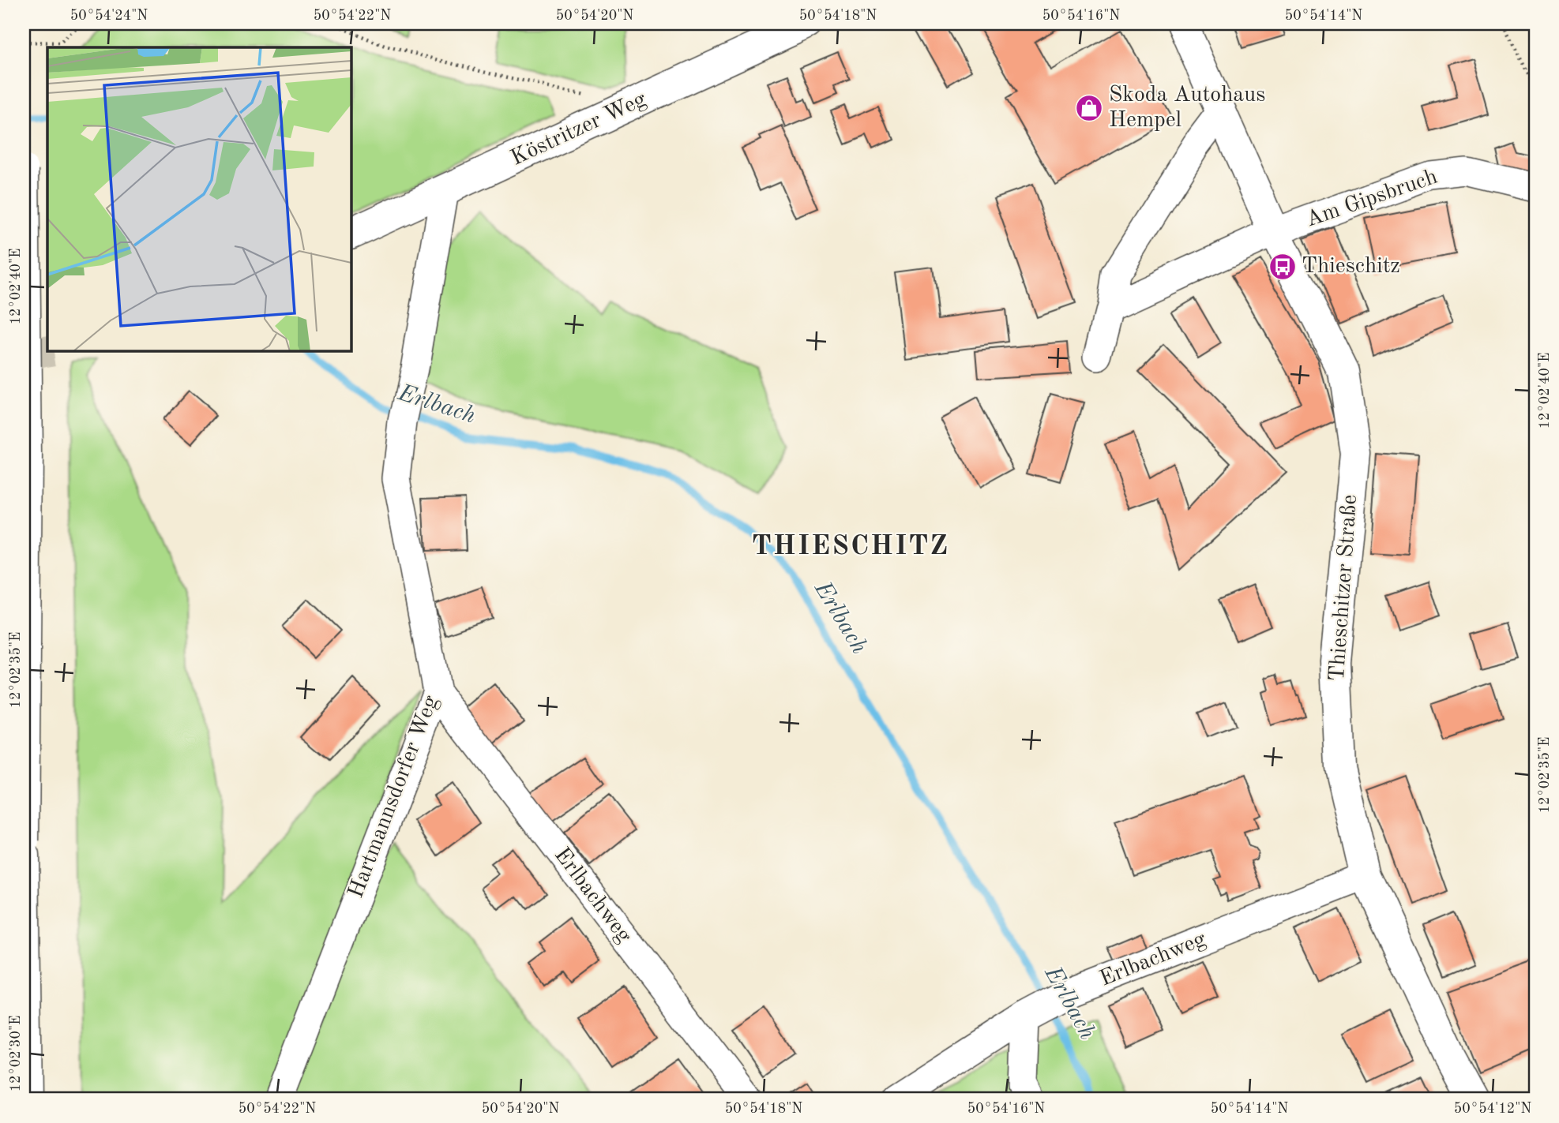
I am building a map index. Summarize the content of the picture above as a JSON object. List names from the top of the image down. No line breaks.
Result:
{"streets":{"main road":["Köstritzer Weg","Thieschitzer Straße"],"street":["Am Gipsbruch","Hartmannsdorfer Weg","Erlbachweg"]},"crossings":[["Köstritzer Weg","Hartmannsdorfer Weg"],["Am Gipsbruch","Thieschitzer Straße"],["Thieschitzer Straße","Erlbachweg"],["Hartmannsdorfer Weg","Erlbachweg"]],"districts":["THIESCHITZ"],"water":["Erlbach"],"places":{"shop":["Skoda Autohaus Hempel"],"bus stop":["Thieschitz"]},"coordinates":["50°54'24\"N","50°54'22\"N","50°54'20\"N","50°54'18\"N","50°54'16\"N","50°54'14\"N","12°02'40\"E","12°02'35\"E","12°02'30\"E","50°54'12\"N"]}
